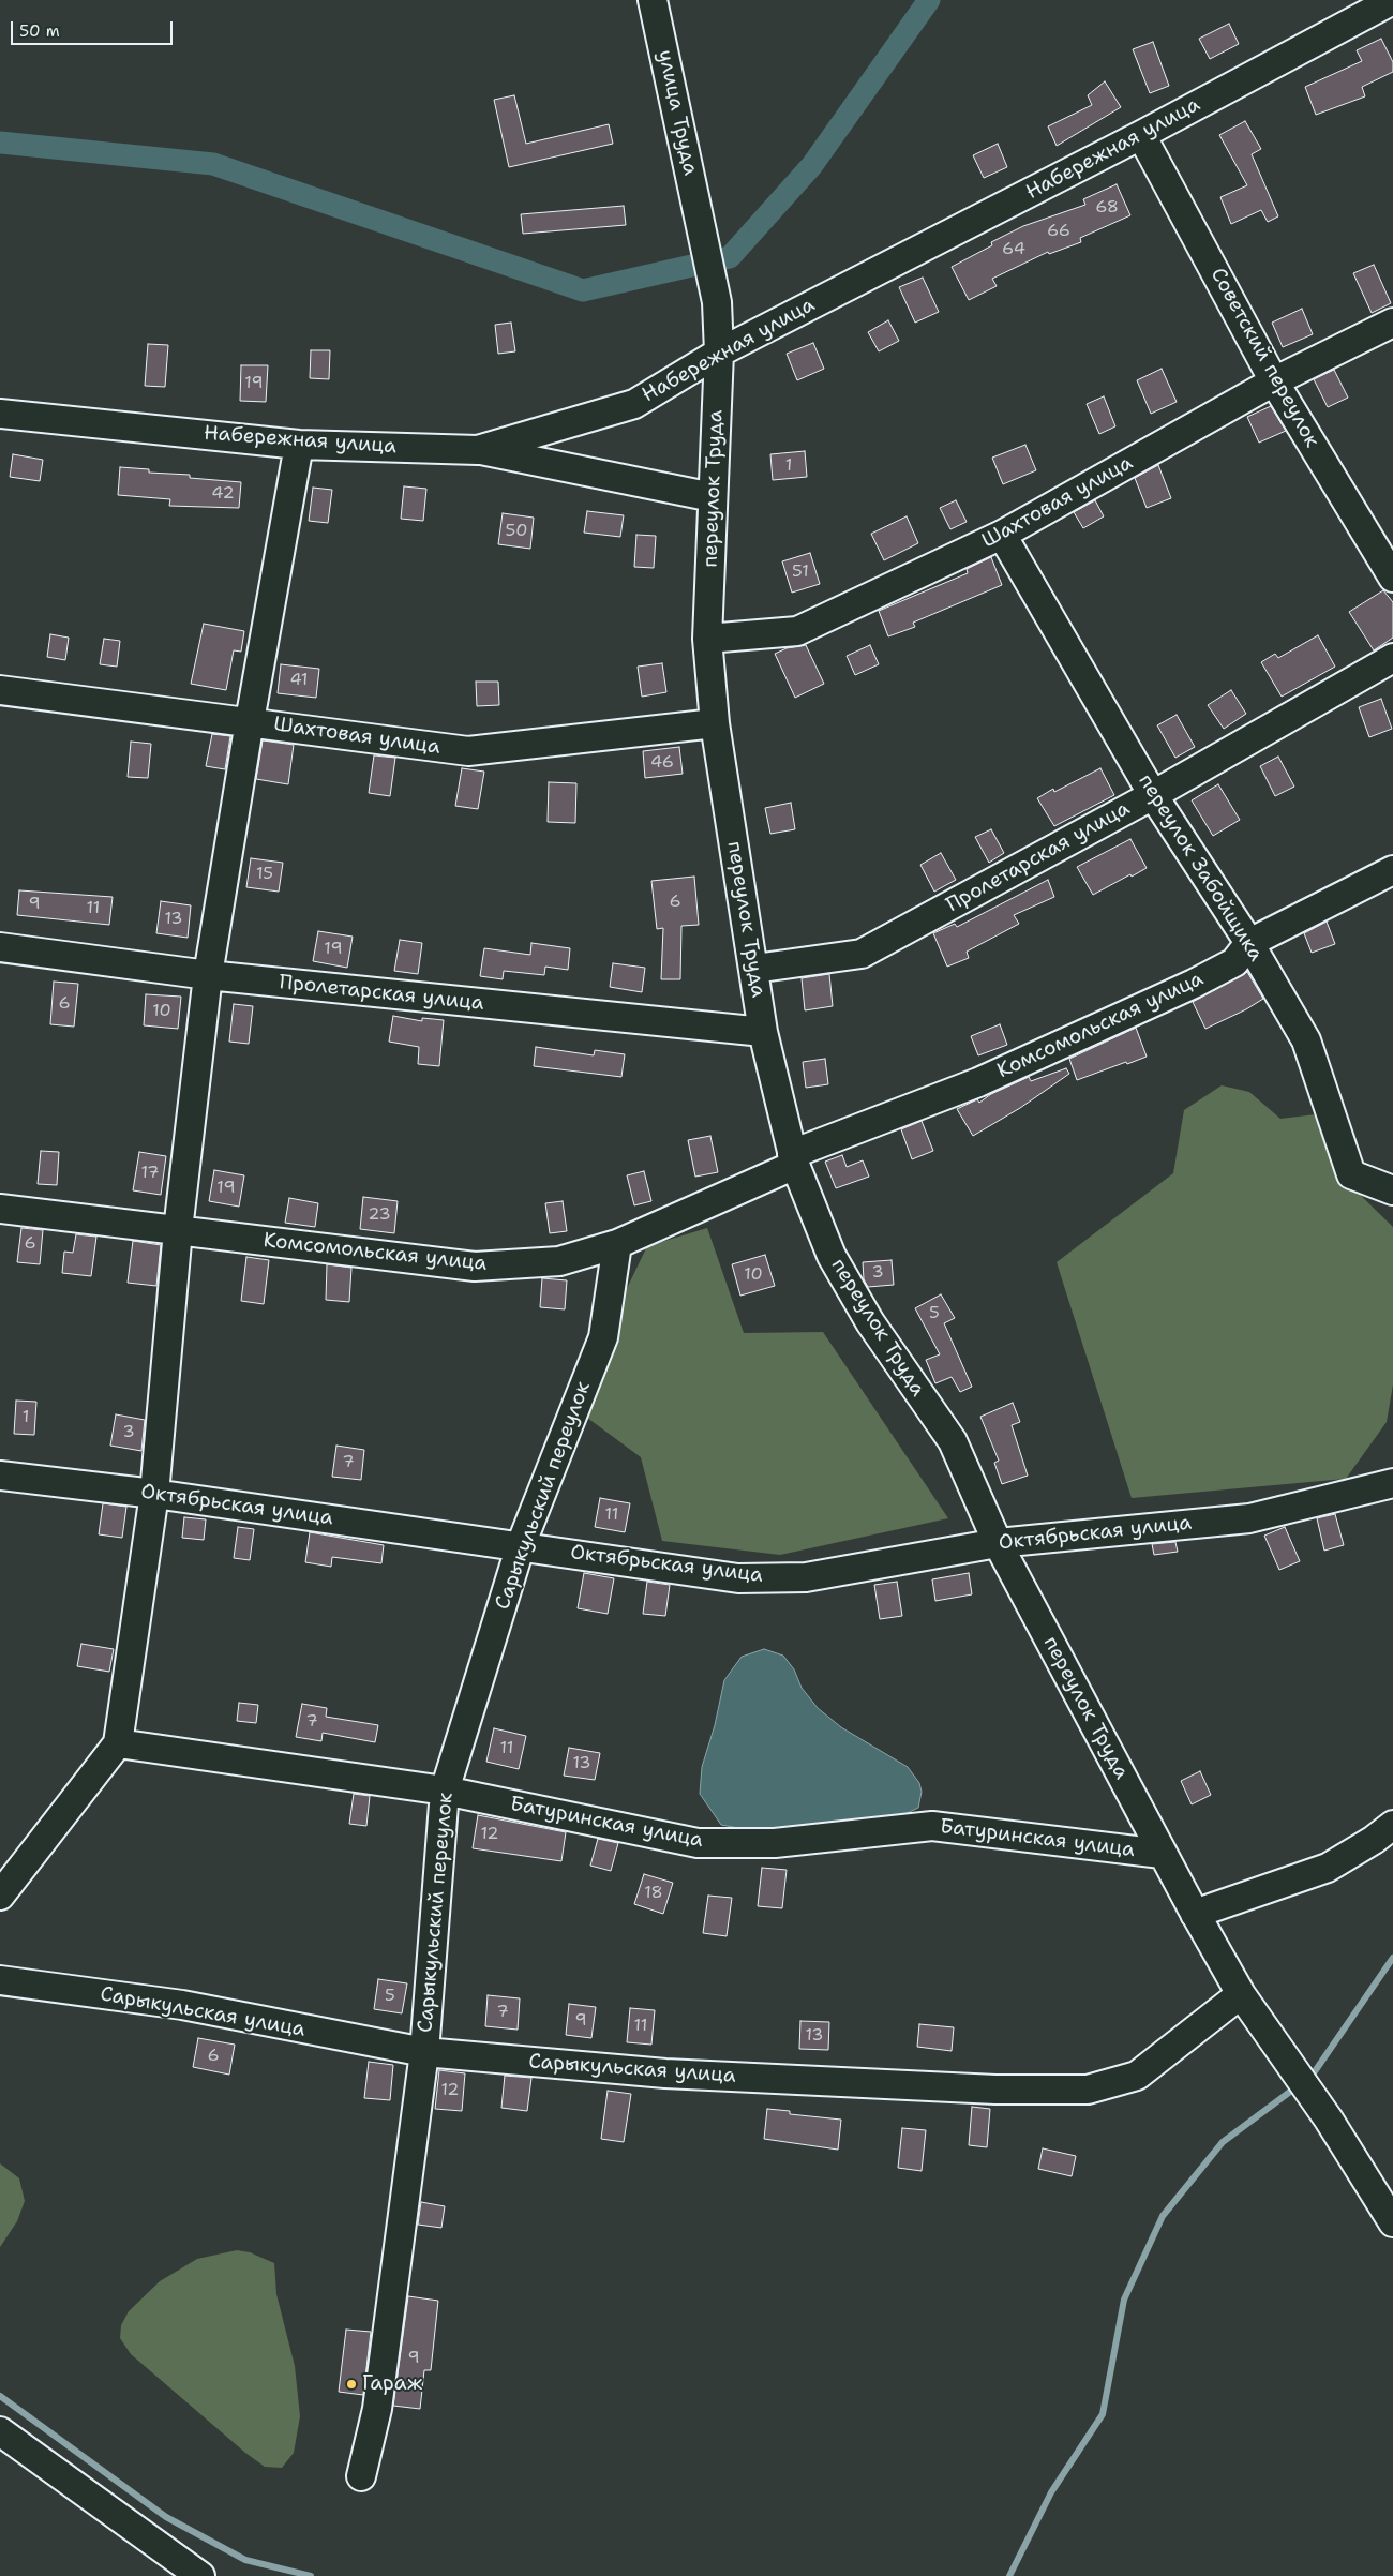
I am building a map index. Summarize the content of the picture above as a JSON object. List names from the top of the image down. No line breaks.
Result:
{"streets":{"street":["улица Труда","Набережная улица","Советский переулок","переулок Труда","Шахтовая улица","Пролетарская улица","переулок Забойщика","Комсомольская улица","Сарыкульский переулок","Октябрьская улица","Батуринская улица","Сарыкульская улица"]},"crossings":[["улица Труда","переулок Труда"],["Набережная улица","Советский переулок"],["Набережная улица","переулок Труда"],["Советский переулок","Шахтовая улица"],["переулок Труда","Шахтовая улица"],["переулок Труда","Пролетарская улица"],["переулок Труда","Комсомольская улица"],["переулок Труда","Октябрьская улица"],["переулок Труда","Батуринская улица"],["переулок Труда","Сарыкульская улица"],["Шахтовая улица","переулок Забойщика"],["Пролетарская улица","переулок Забойщика"],["переулок Забойщика","Комсомольская улица"],["Комсомольская улица","Сарыкульский переулок"],["Сарыкульский переулок","Октябрьская улица"],["Сарыкульский переулок","Батуринская улица"],["Сарыкульский переулок","Сарыкульская улица"]],"places":["Гараж"],"house_numbers":["68","66","64","19","1","42","50","51","41","46","15","6","9","11","13","19","6","10","17","19","23","6","3","10","5","1","3","7","11","7","11","13","12","18","5","7","9","11","13","6","12","9"],"scale_bar":"50 m"}
